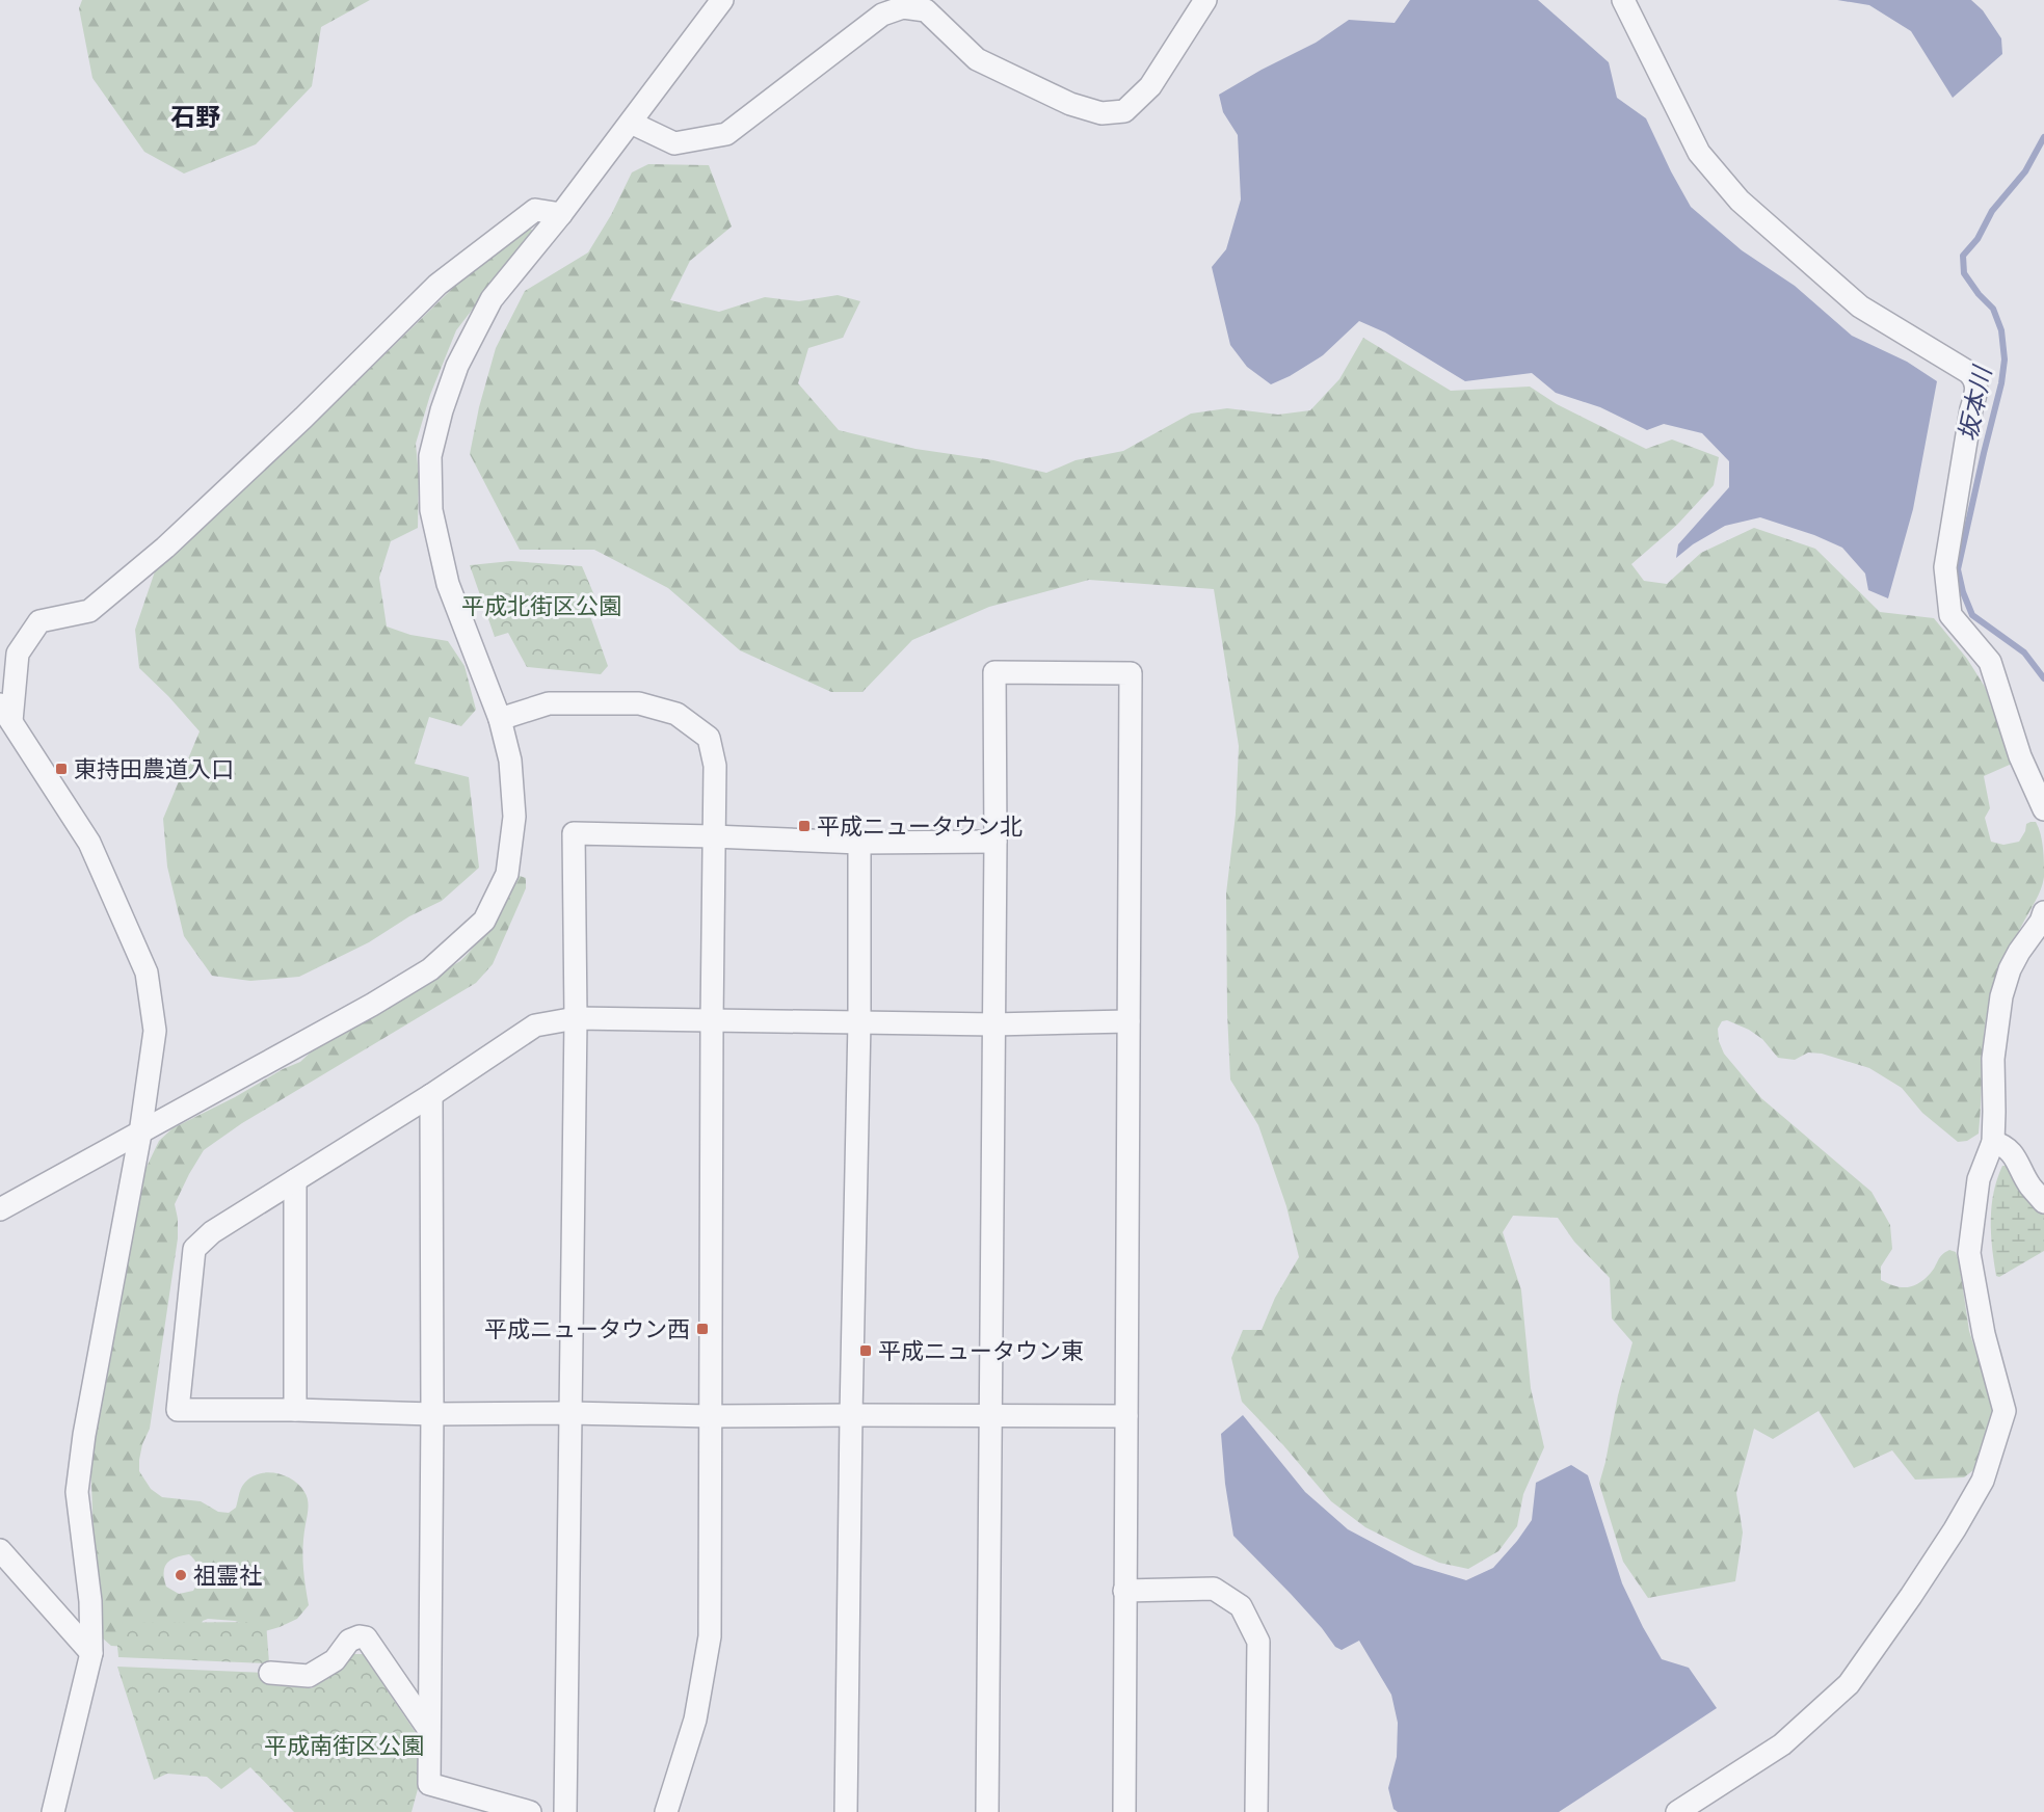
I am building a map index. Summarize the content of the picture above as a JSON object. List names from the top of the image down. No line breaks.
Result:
{"districts":["石野"],"water":["坂本川"],"parks":["平成北街区公園","平成南街区公園"],"places":{"transit":["東持田農道入口","平成ニュータウン北","平成ニュータウン西","平成ニュータウン東"],"other":["祖霊社"]}}
